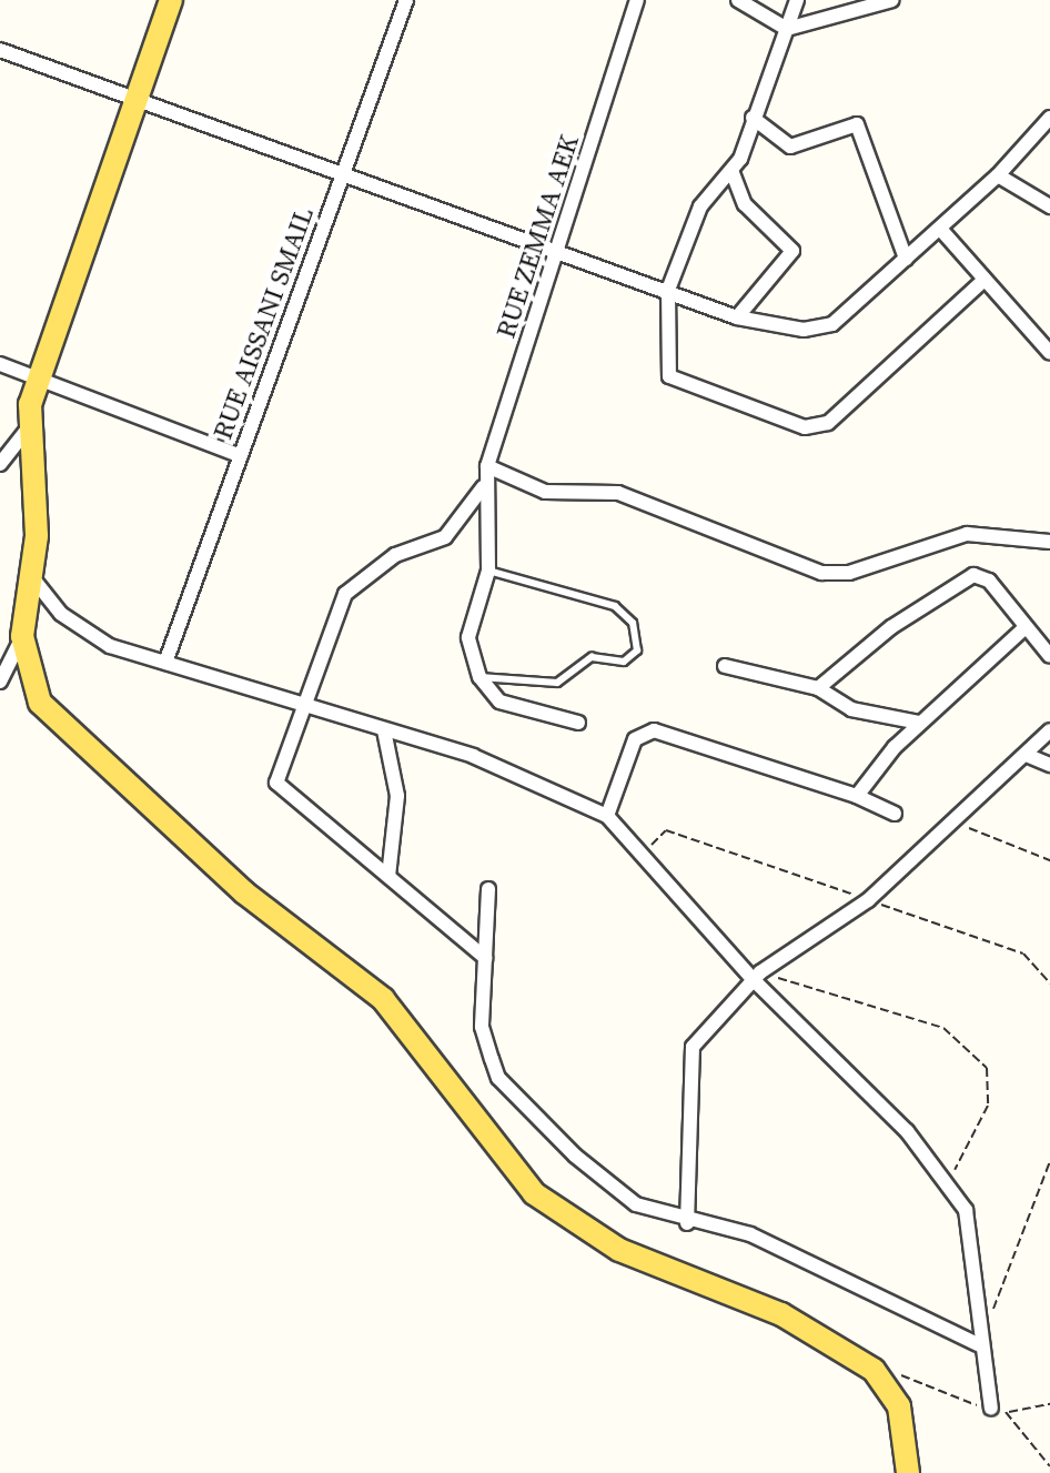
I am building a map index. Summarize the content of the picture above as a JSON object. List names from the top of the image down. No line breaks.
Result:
{"streets":{"street":["RUE ZEMMA AEK","RUE AISSANI SMAIL"]}}
